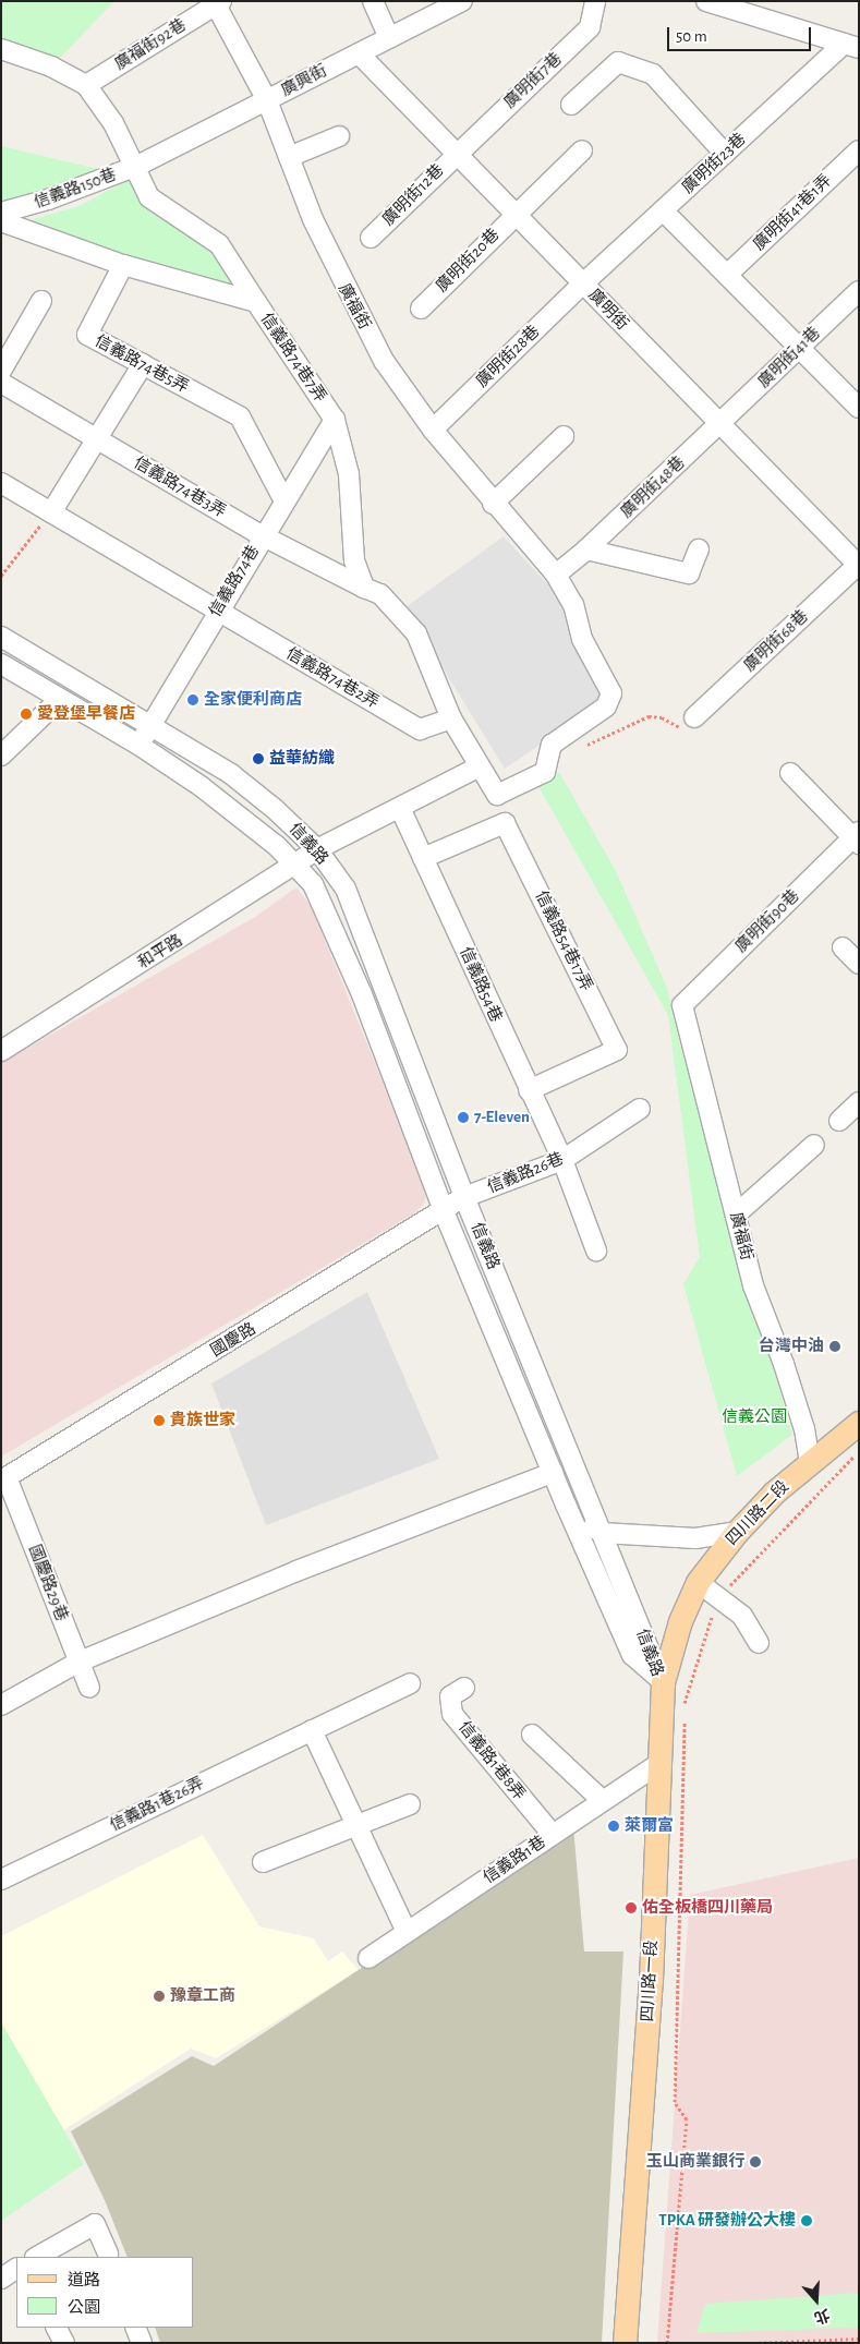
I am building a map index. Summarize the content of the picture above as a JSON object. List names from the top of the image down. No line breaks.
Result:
{"streets":{"main road":["四川路二段","四川路一段"],"street":["廣福街92巷","廣興街","廣明街7巷","廣明街23巷","信義路150巷","廣明街12巷","廣明街41巷1弄","廣明街20巷","廣福街","廣明街","廣明街28巷","信義路74巷7弄","廣明街41巷","信義路74巷5弄","信義路74巷3弄","廣明街48巷","信義路74巷","廣明街68巷","信義路74巷2弄","信義路","廣明街90巷","信義路54巷17弄","和平路","信義路54巷","信義路26巷","國慶路","國慶路29巷","信義路1巷8弄","信義路1巷26弄","信義路1巷"]},"crossings":[["廣福街92巷","廣福街"],["廣興街","信義路150巷"],["廣興街","廣福街"],["廣興街","廣明街"],["廣明街7巷","廣明街12巷"],["廣明街7巷","廣明街"],["廣明街23巷","廣明街"],["廣明街23巷","廣明街28巷"],["廣明街12巷","廣明街"],["廣明街20巷","廣明街"],["廣福街","廣明街28巷"],["廣福街","信義路74巷3弄"],["廣福街","廣明街48巷"],["廣福街","廣明街90巷"],["廣福街","四川路二段"],["廣明街","廣明街28巷"],["廣明街","廣明街41巷"],["廣明街","廣明街48巷"],["廣明街","廣明街68巷"],["信義路74巷7弄","信義路74巷5弄"],["信義路74巷7弄","信義路74巷3弄"],["信義路74巷7弄","信義路74巷"],["廣明街41巷","廣明街48巷"],["信義路74巷5弄","信義路74巷"],["信義路74巷3弄","信義路74巷"],["信義路74巷3弄","信義路74巷2弄"],["信義路74巷","信義路74巷2弄"],["信義路74巷","信義路"],["信義路","和平路"],["信義路","信義路26巷"],["信義路","國慶路"],["信義路","四川路一段"],["信義路54巷17弄","信義路54巷"],["信義路54巷","信義路26巷"],["信義路26巷","國慶路"],["國慶路","國慶路29巷"],["四川路二段","四川路一段"],["信義路1巷8弄","信義路1巷"],["信義路1巷","四川路一段"]],"parks":["信義公園"],"places":["全家便利商店","愛登堡早餐店","益華紡織","7-Eleven","台灣中油","貴族世家","萊爾富","佑全板橋四川藥局","豫章工商","玉山商業銀行","TPKA 研發辦公大樓"],"legend":["道路","公園"],"scale_bar":"50 m","north":"bottom"}
